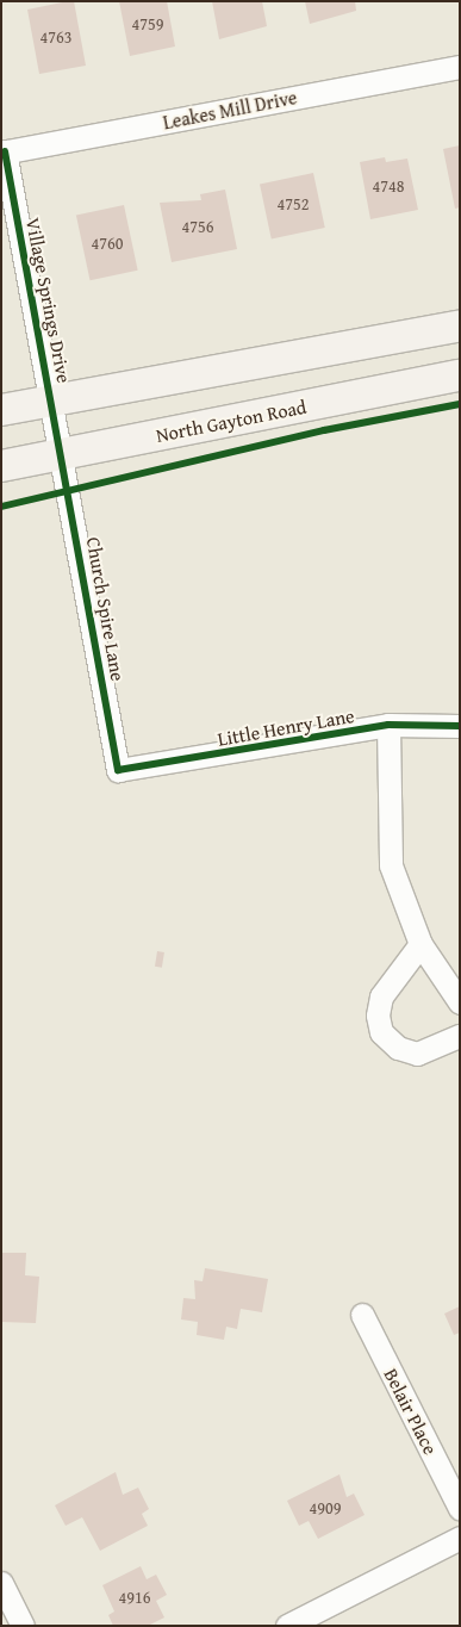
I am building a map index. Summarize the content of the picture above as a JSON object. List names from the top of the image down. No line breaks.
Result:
{"streets":{"main road":["North Gayton Road"],"street":["Leakes Mill Drive","Village Springs Drive","Church Spire Lane","Little Henry Lane","Belair Place"]},"crossings":[["Leakes Mill Drive","Village Springs Drive"],["Village Springs Drive","North Gayton Road"],["Village Springs Drive","Church Spire Lane"],["North Gayton Road","Church Spire Lane"],["Church Spire Lane","Little Henry Lane"]],"house_numbers":["4759","4763","4748","4752","4756","4760","4909","4916"]}
